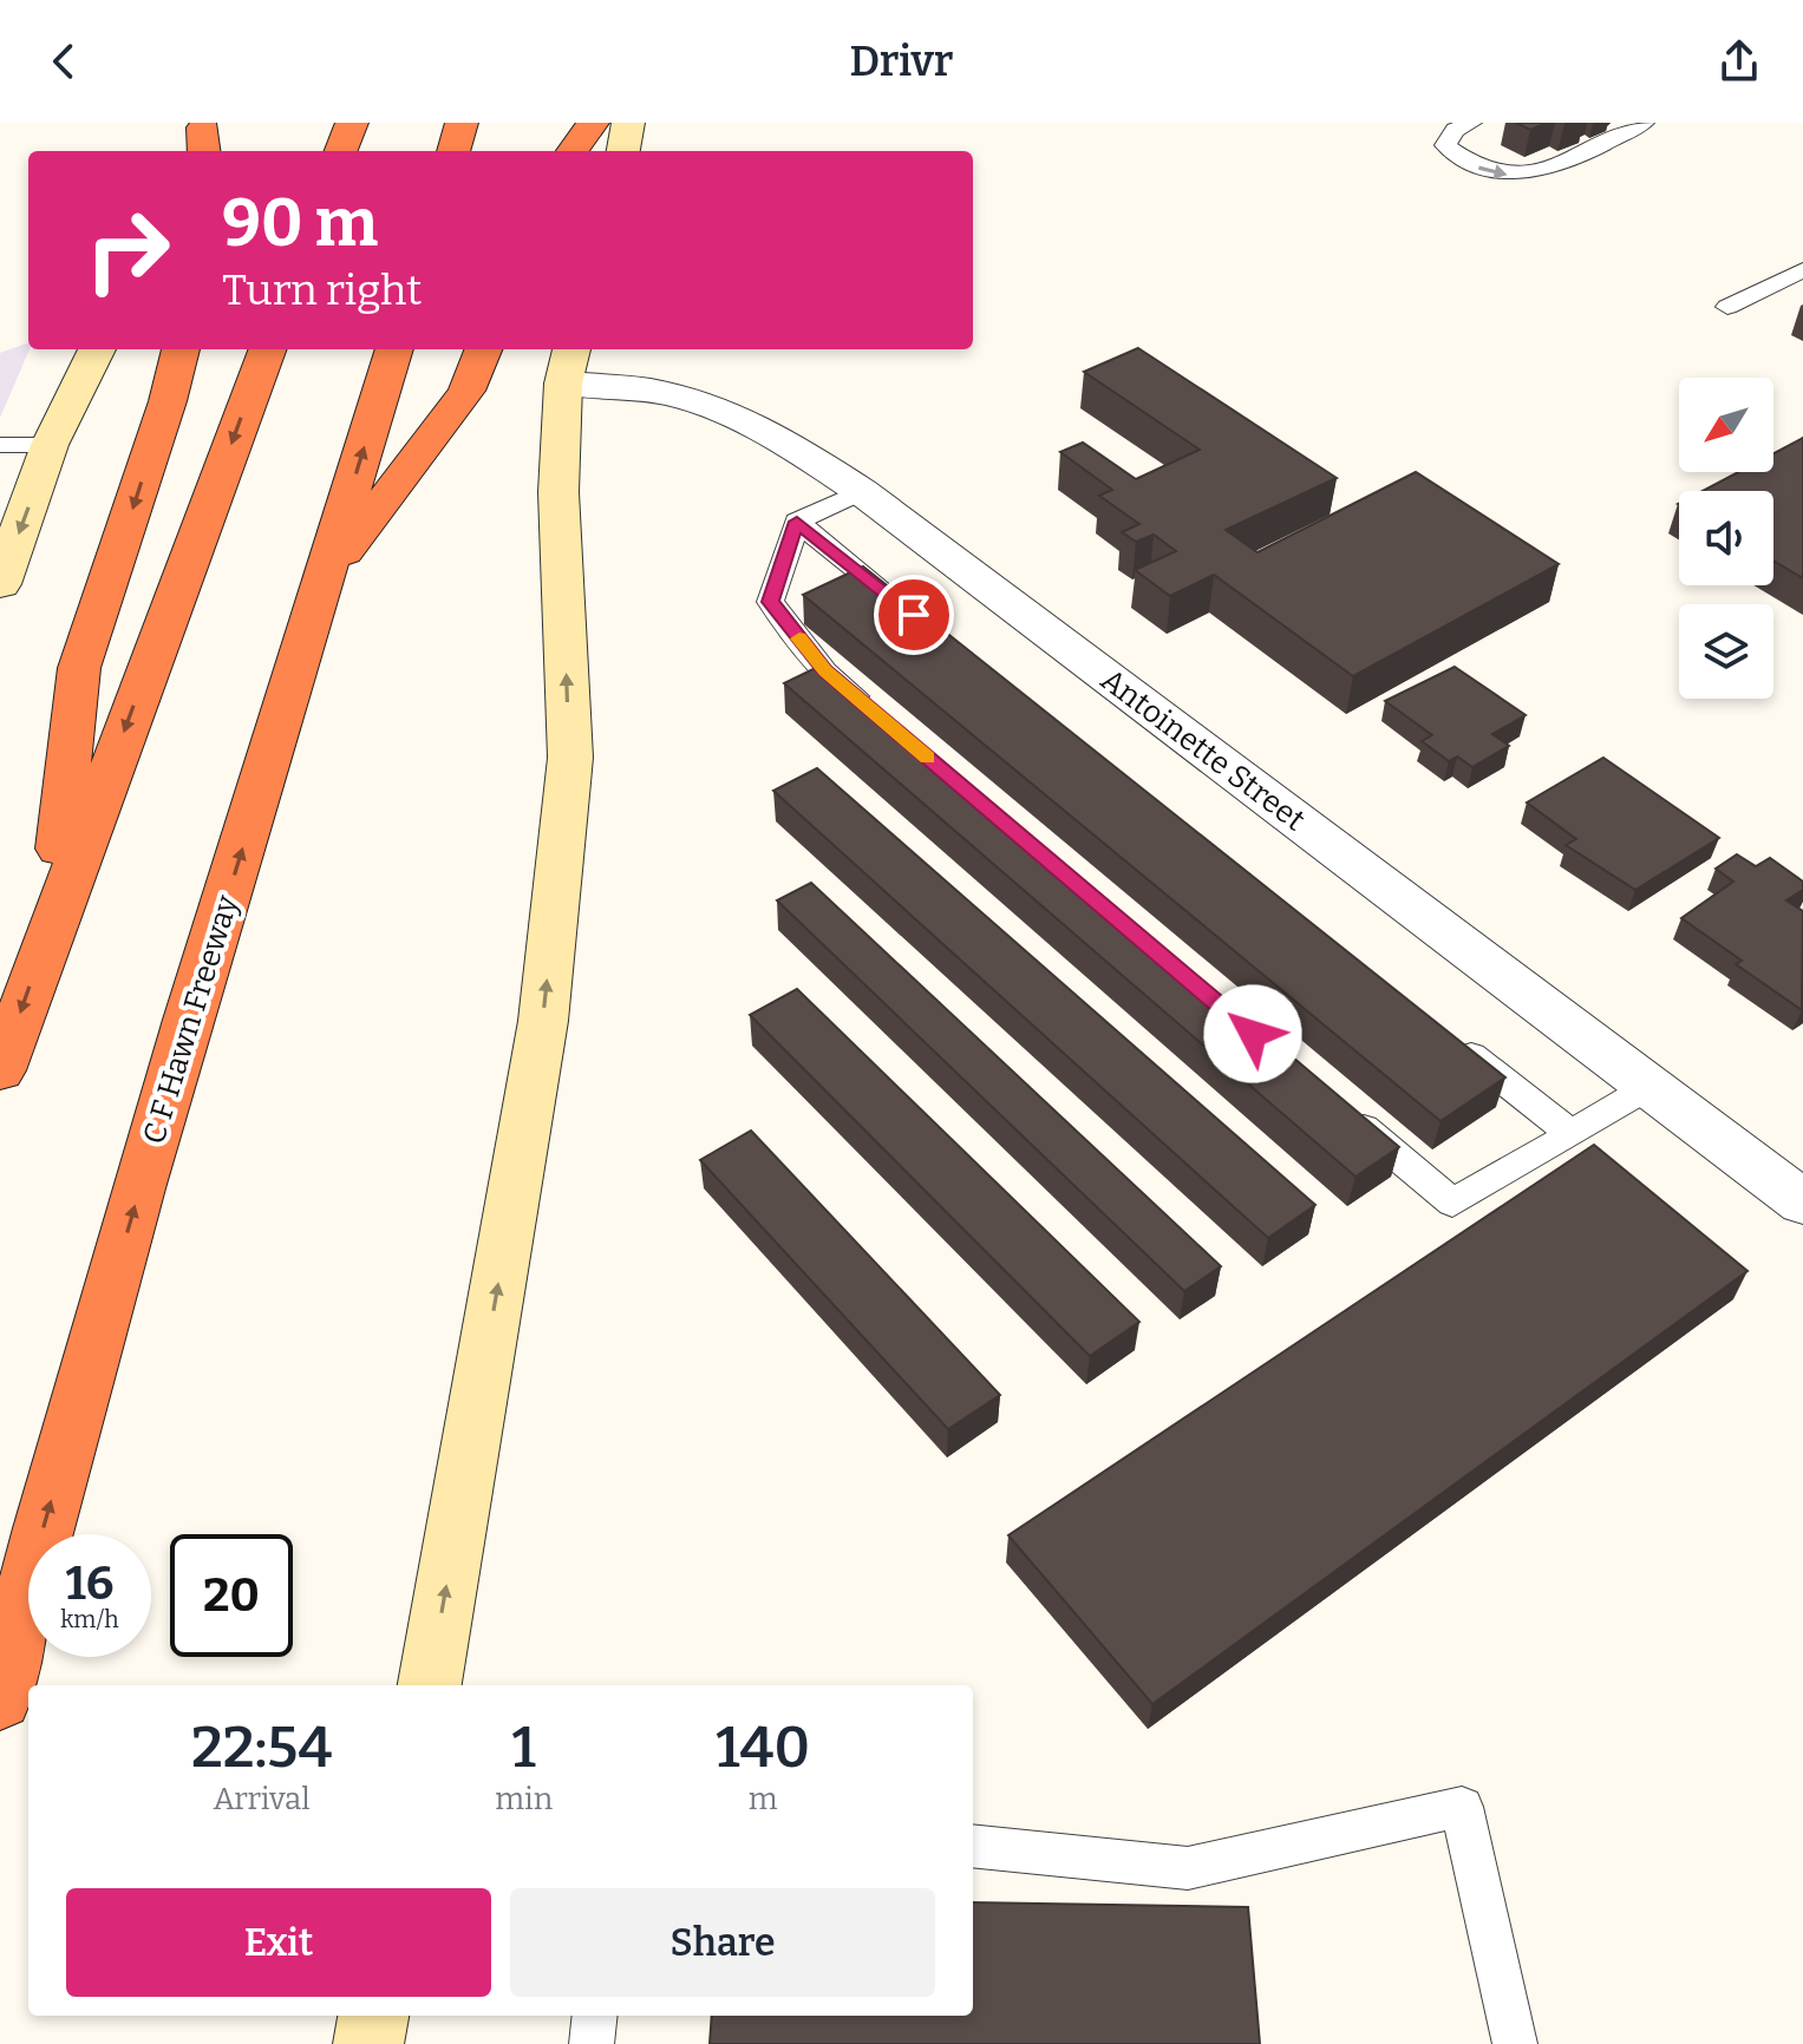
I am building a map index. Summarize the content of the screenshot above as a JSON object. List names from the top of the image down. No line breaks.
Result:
{"streets":{"highway":["C F Hawn Freeway"],"street":["Antoinette Street"]},"north":"bottom left","page":{"header":"Drivr","turn":["90 m","Turn right"],"speed":"16 km/h","limit":"20","eta":["22:54","Arrival","1","min","140","m"],"buttons":["Exit","Share"]}}
